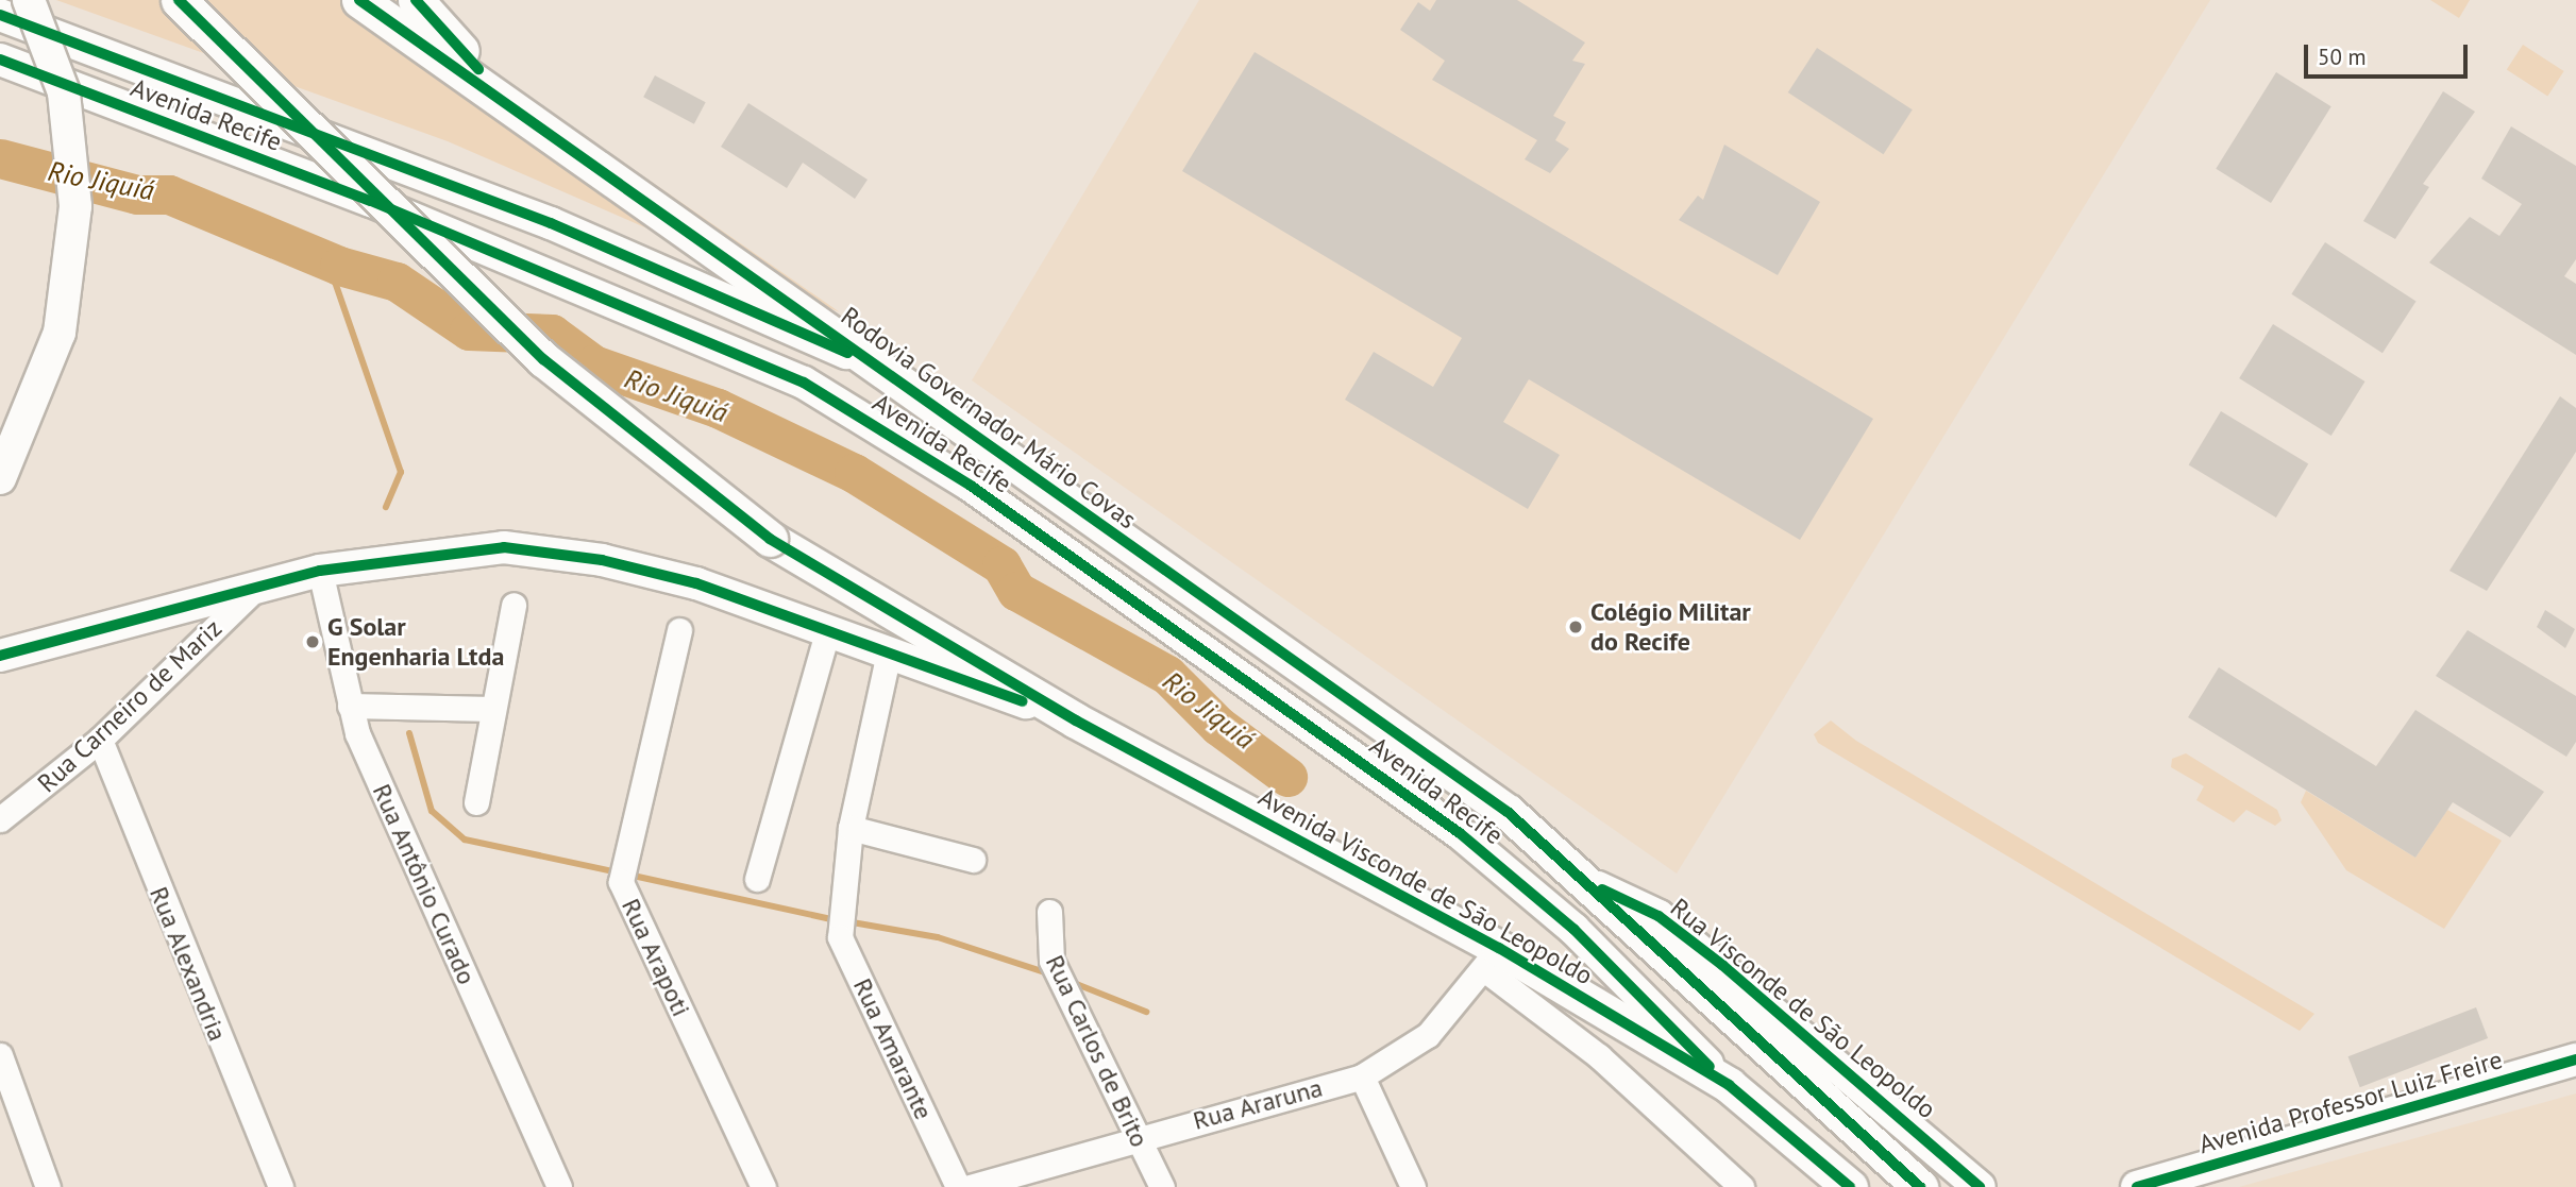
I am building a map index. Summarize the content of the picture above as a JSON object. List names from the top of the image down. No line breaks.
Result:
{"streets":{"highway":["Rodovia Governador Mário Covas","Avenida Visconde de São Leopoldo"],"main road":["Avenida Recife","Rua Visconde de São Leopoldo","Avenida Professor Luiz Freire"],"street":["Rua Carneiro de Mariz","Rua Antônio Curado","Rua Arapoti","Rua Alexandria","Rua Amarante","Rua Carlos de Brito","Rua Araruna"]},"crossings":[["Avenida Recife","Rodovia Governador Mário Covas"],["Avenida Recife","Avenida Visconde de São Leopoldo"],["Rodovia Governador Mário Covas","Rua Visconde de São Leopoldo"],["Rua Carneiro de Mariz","Avenida Visconde de São Leopoldo"],["Rua Carneiro de Mariz","Rua Alexandria"],["Rua Antônio Curado","Avenida Visconde de São Leopoldo"],["Avenida Visconde de São Leopoldo","Rua Amarante"],["Avenida Visconde de São Leopoldo","Rua Araruna"],["Rua Carlos de Brito","Rua Araruna"]],"water":["Rio Jiquiá"],"places":["Colégio Militar do Recife","G Solar Engenharia Ltda"],"scale_bar":"50 m"}
